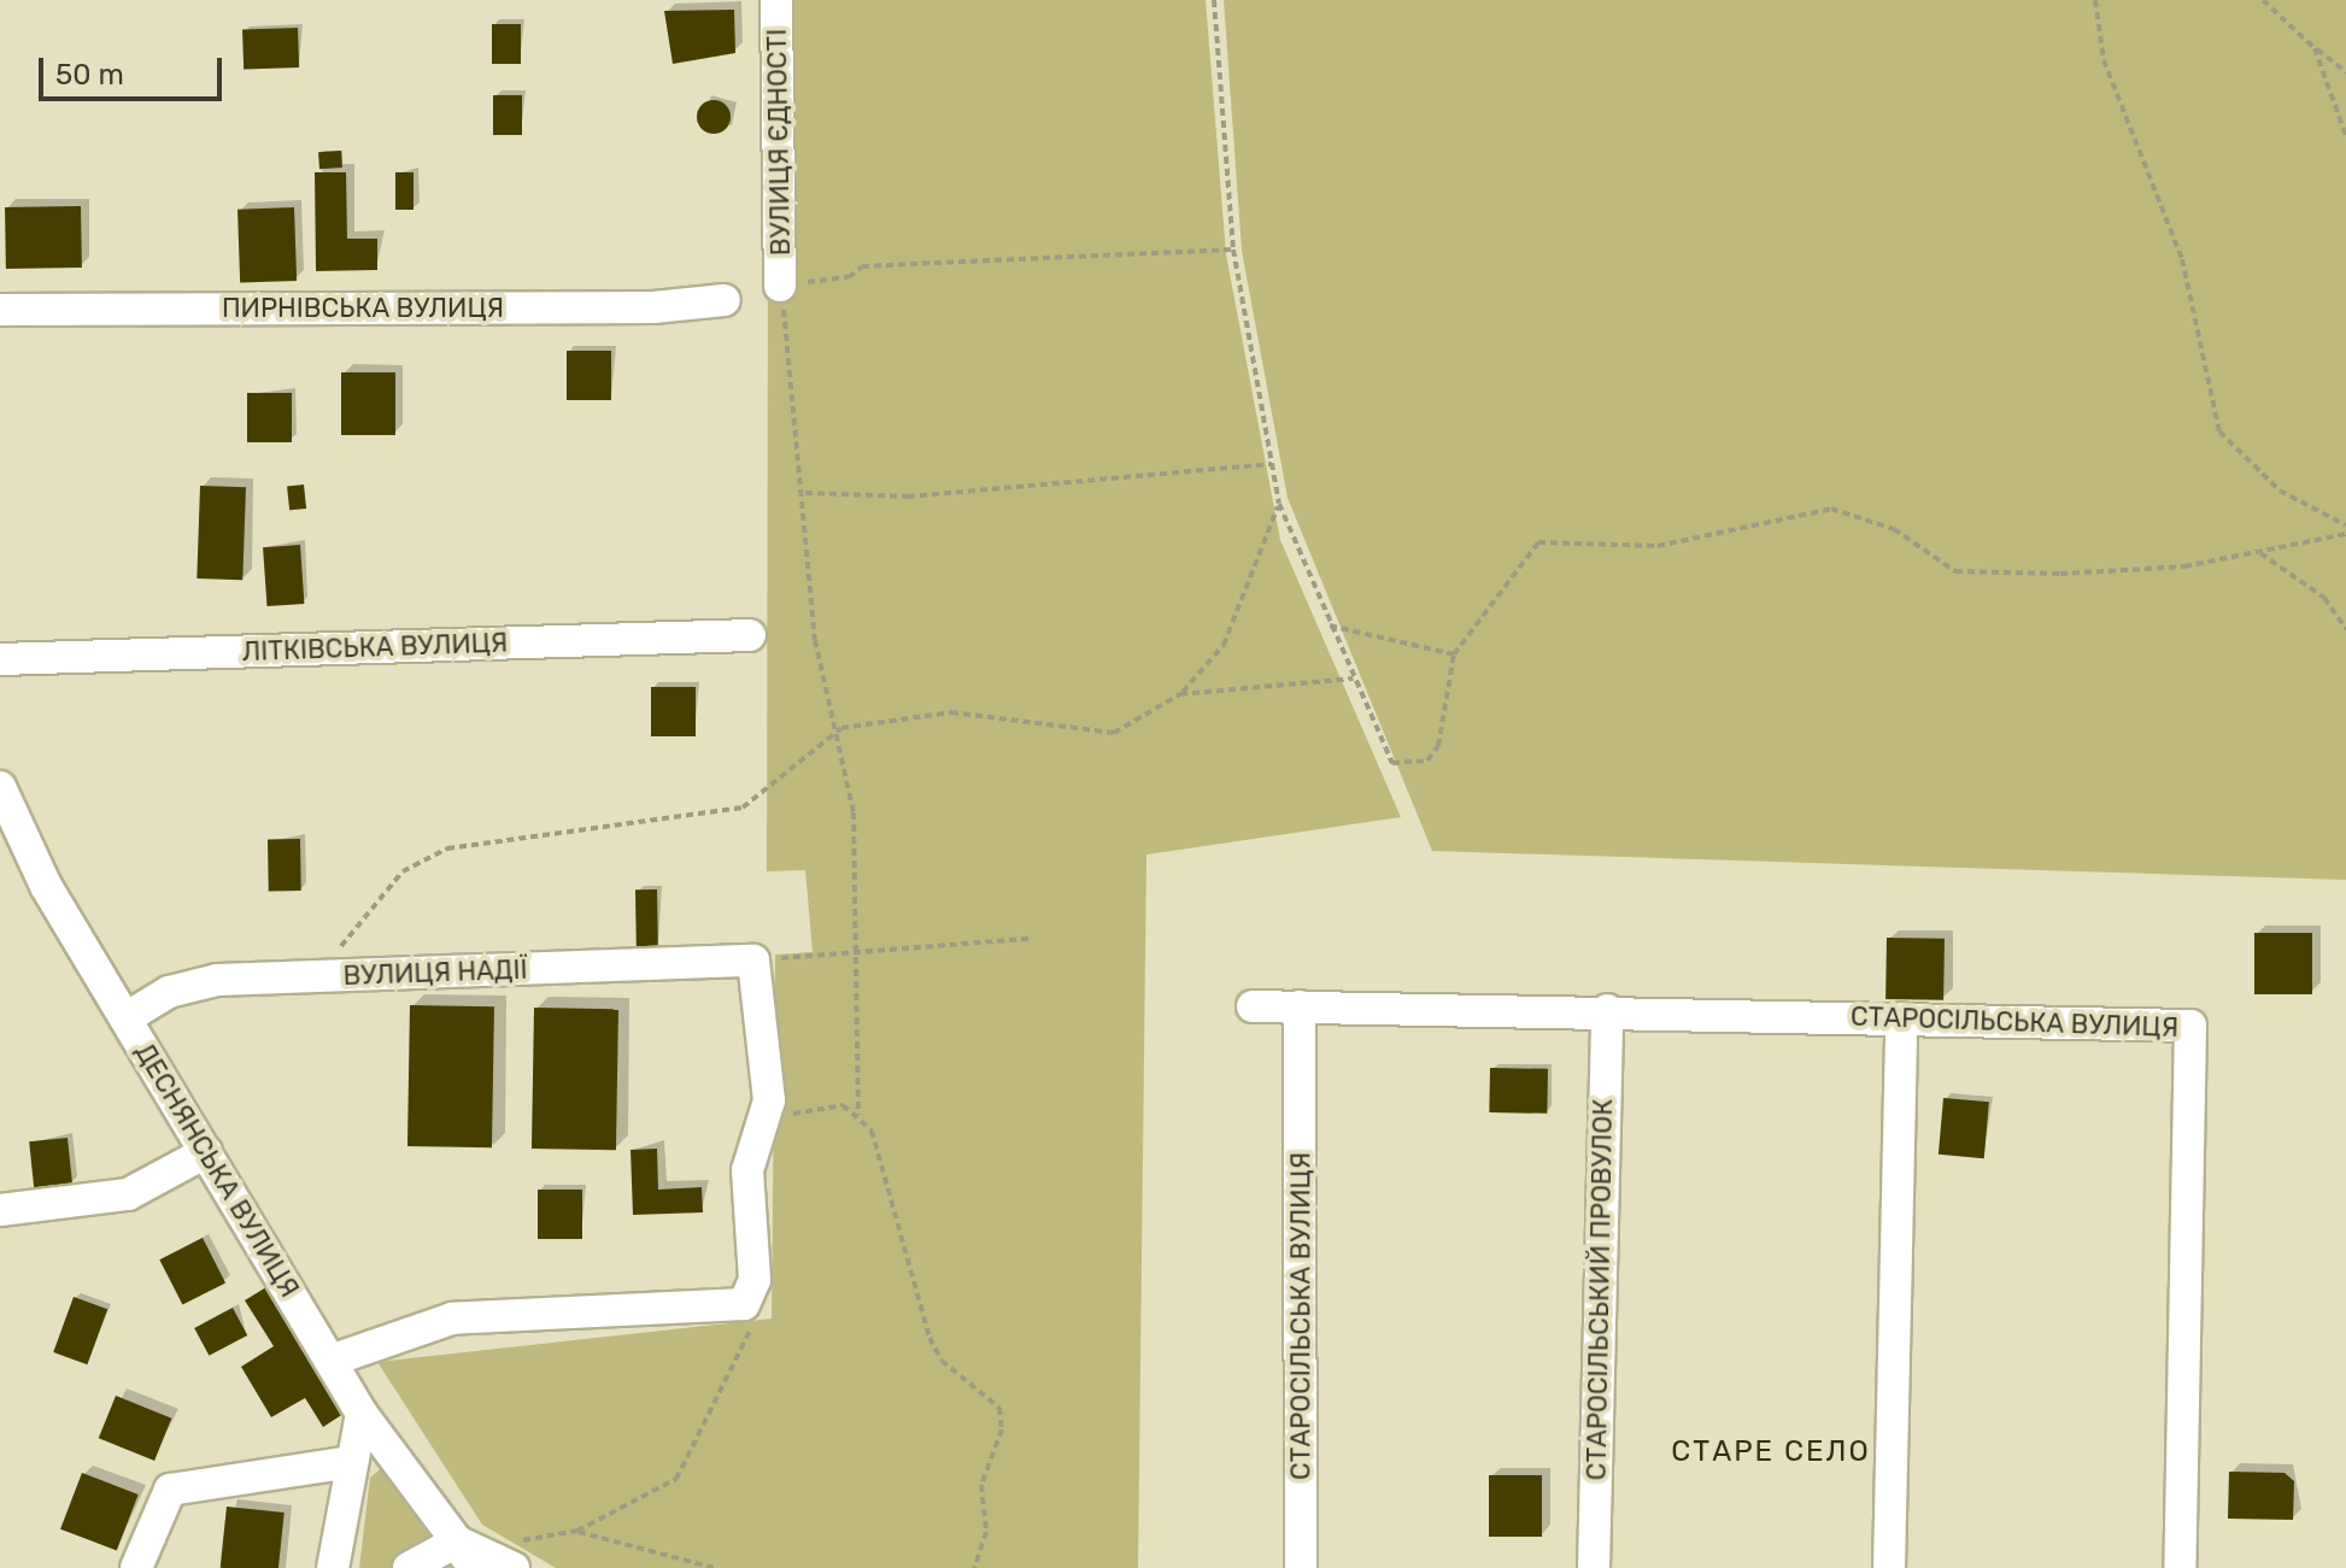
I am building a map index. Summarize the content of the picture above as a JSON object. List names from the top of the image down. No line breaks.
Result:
{"streets":{"street":["ВУЛИЦЯ ЄДНОСТІ","ПИРНІВСЬКА ВУЛИЦЯ","ЛІТКІВСЬКА ВУЛИЦЯ","ВУЛИЦЯ НАДІЇ","СТАРОСІЛЬСЬКА ВУЛИЦЯ","ДЕСНЯНСЬКА ВУЛИЦЯ","СТАРОСІЛЬСЬКИЙ ПРОВУЛОК"]},"crossings":[["ВУЛИЦЯ НАДІЇ","ДЕСНЯНСЬКА ВУЛИЦЯ"],["СТАРОСІЛЬСЬКА ВУЛИЦЯ","СТАРОСІЛЬСЬКИЙ ПРОВУЛОК"]],"districts":["СТАРЕ СЕЛО"],"scale_bar":"50 m"}
